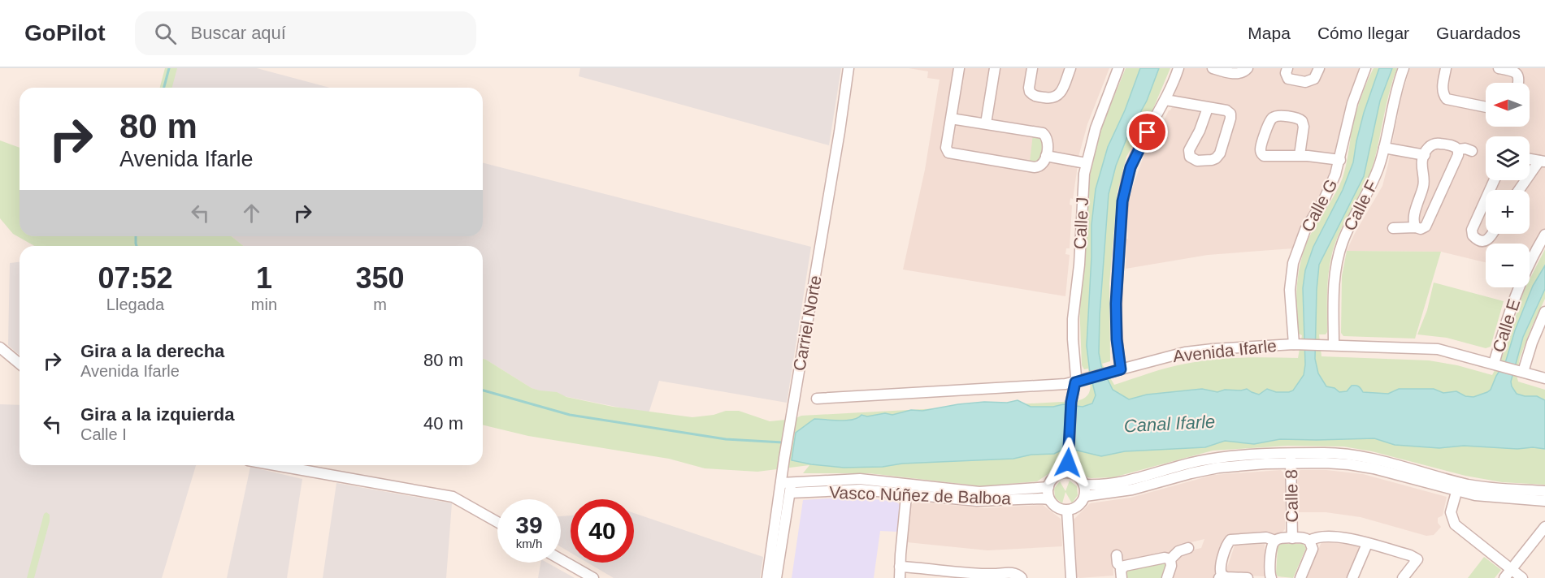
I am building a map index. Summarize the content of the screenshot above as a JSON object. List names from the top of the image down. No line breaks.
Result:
{"streets":{"street":["Calle G","Calle F","Calle J","Carriel Norte","Calle E","Avenida Ifarle","Vasco Núñez de Balboa","Calle 8"]},"crossings":[["Calle G","Avenida Ifarle"],["Calle F","Avenida Ifarle"],["Calle J","Avenida Ifarle"],["Calle J","Vasco Núñez de Balboa"],["Carriel Norte","Vasco Núñez de Balboa"],["Calle E","Avenida Ifarle"]],"water":["Canal Ifarle"],"north":"left","page":{"header":"GoPilot","search":"Buscar aquí","nav":["Mapa","Cómo llegar","Guardados"],"map_buttons":["+","−"],"turn":["80 m","Avenida Ifarle"],"eta":["07:52","Llegada","1","min","350","m"],"list":[{"name":"Gira a la derecha","note":"Avenida Ifarle","value":"80 m"},{"name":"Gira a la izquierda","note":"Calle I","value":"40 m"}],"speed":"39 km/h","limit":"40"}}
